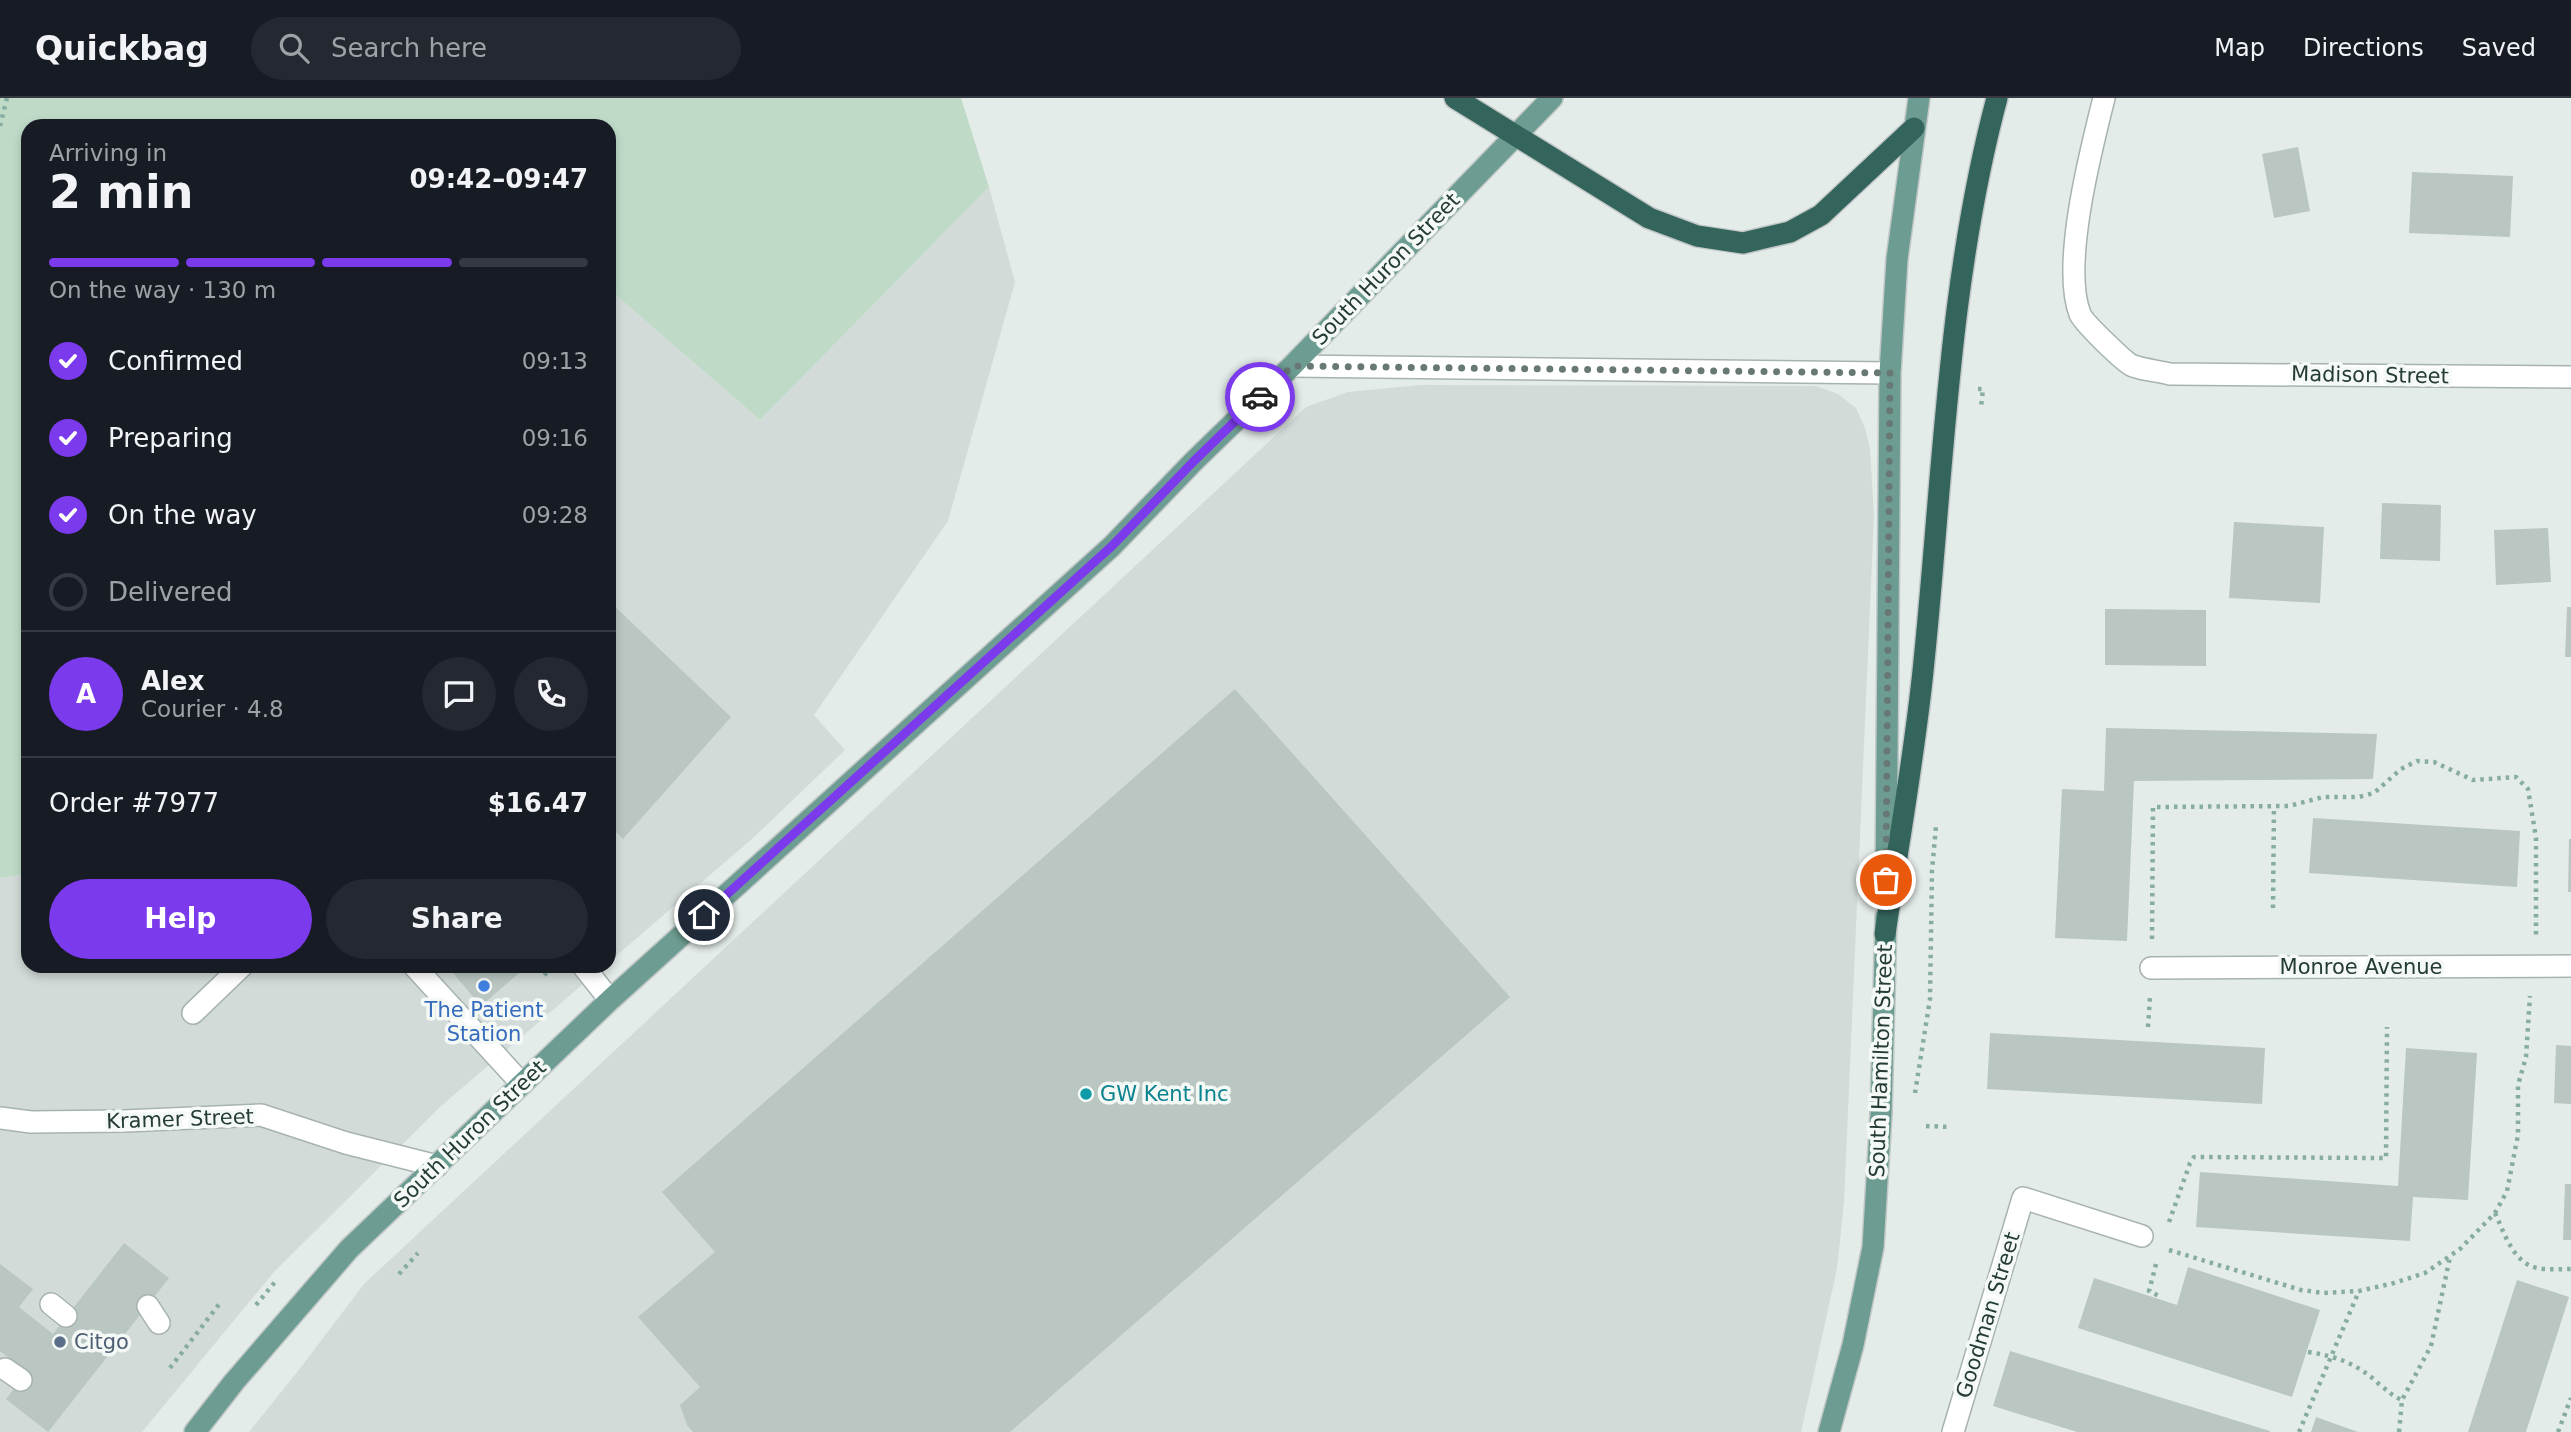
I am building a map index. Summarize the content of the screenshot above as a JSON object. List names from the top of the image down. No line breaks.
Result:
{"streets":{"main road":["South Huron Street","South Hamilton Street"],"street":["Madison Street","Monroe Avenue","Kramer Street","Goodman Street"]},"crossings":[["South Huron Street","Kramer Street"]],"places":["The Patient Station","GW Kent Inc","Citgo"],"page":{"header":"Quickbag","search":"Search here","nav":["Map","Directions","Saved"],"heading":["2 min","Arriving in","09:42–09:47"],"panel":["Alex","Courier · 4.8","Order #7977","$16.47"],"bar":"On the way · 130 m","list":[["Confirmed","09:13"],["Preparing","09:16"],["On the way","09:28"],"Delivered"],"round":"A","buttons":["Help","Share"]}}
